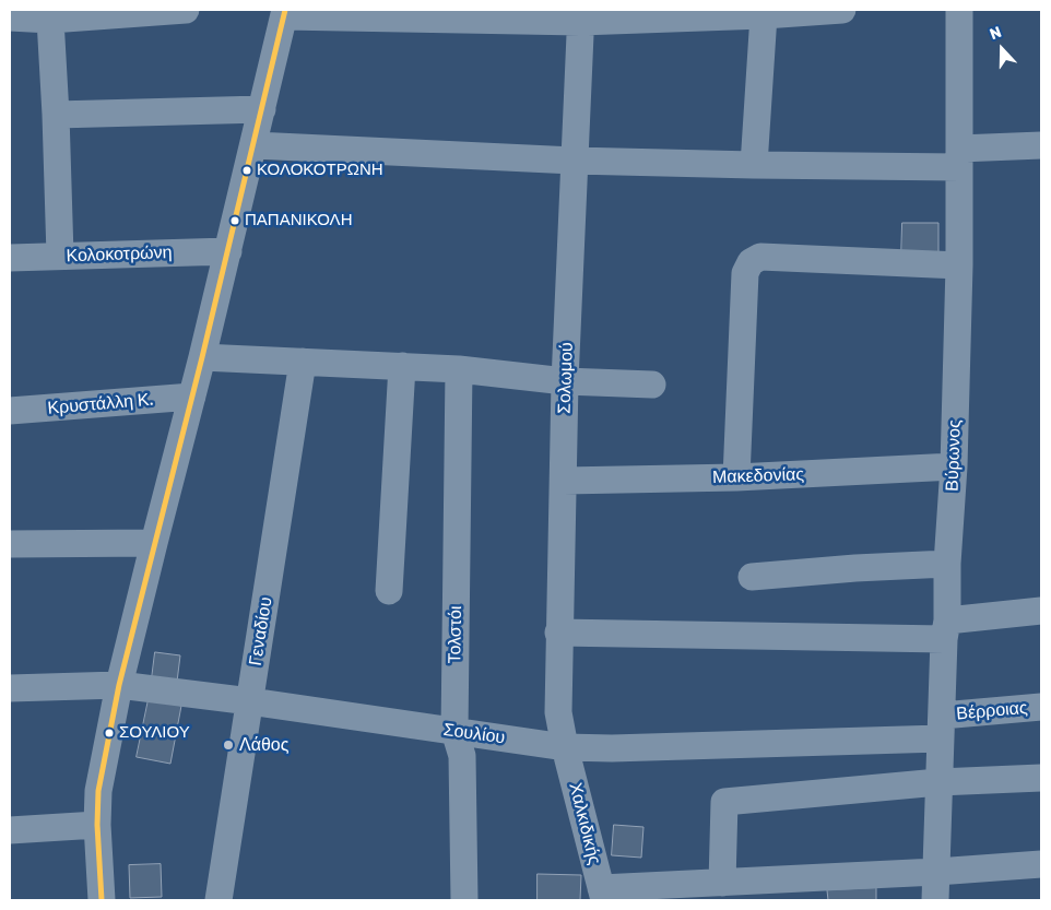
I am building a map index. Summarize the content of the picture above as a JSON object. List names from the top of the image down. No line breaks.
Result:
{"streets":{"street":["Κολοκοτρώνη","Σολωμού","Κρυστάλλη Κ.","Βύρωνος","Μακεδονίας","Γεναδίου","Τολστόι","Βέρροιας","Σουλίου","Χαλκιδικής"]},"crossings":[["Σολωμού","Μακεδονίας"],["Σολωμού","Σουλίου"],["Σολωμού","Χαλκιδικής"],["Βύρωνος","Μακεδονίας"],["Βύρωνος","Βέρροιας"],["Βύρωνος","Σουλίου"],["Γεναδίου","Σουλίου"],["Τολστόι","Σουλίου"],["Βέρροιας","Σουλίου"],["Σουλίου","Χαλκιδικής"]],"places":["ΚΟΛΟΚΟΤΡΩΝΗ","ΠΑΠΑΝΙΚΟΛΗ","ΣΟΥΛΙΟΥ","Λάθος"],"north":"top"}
